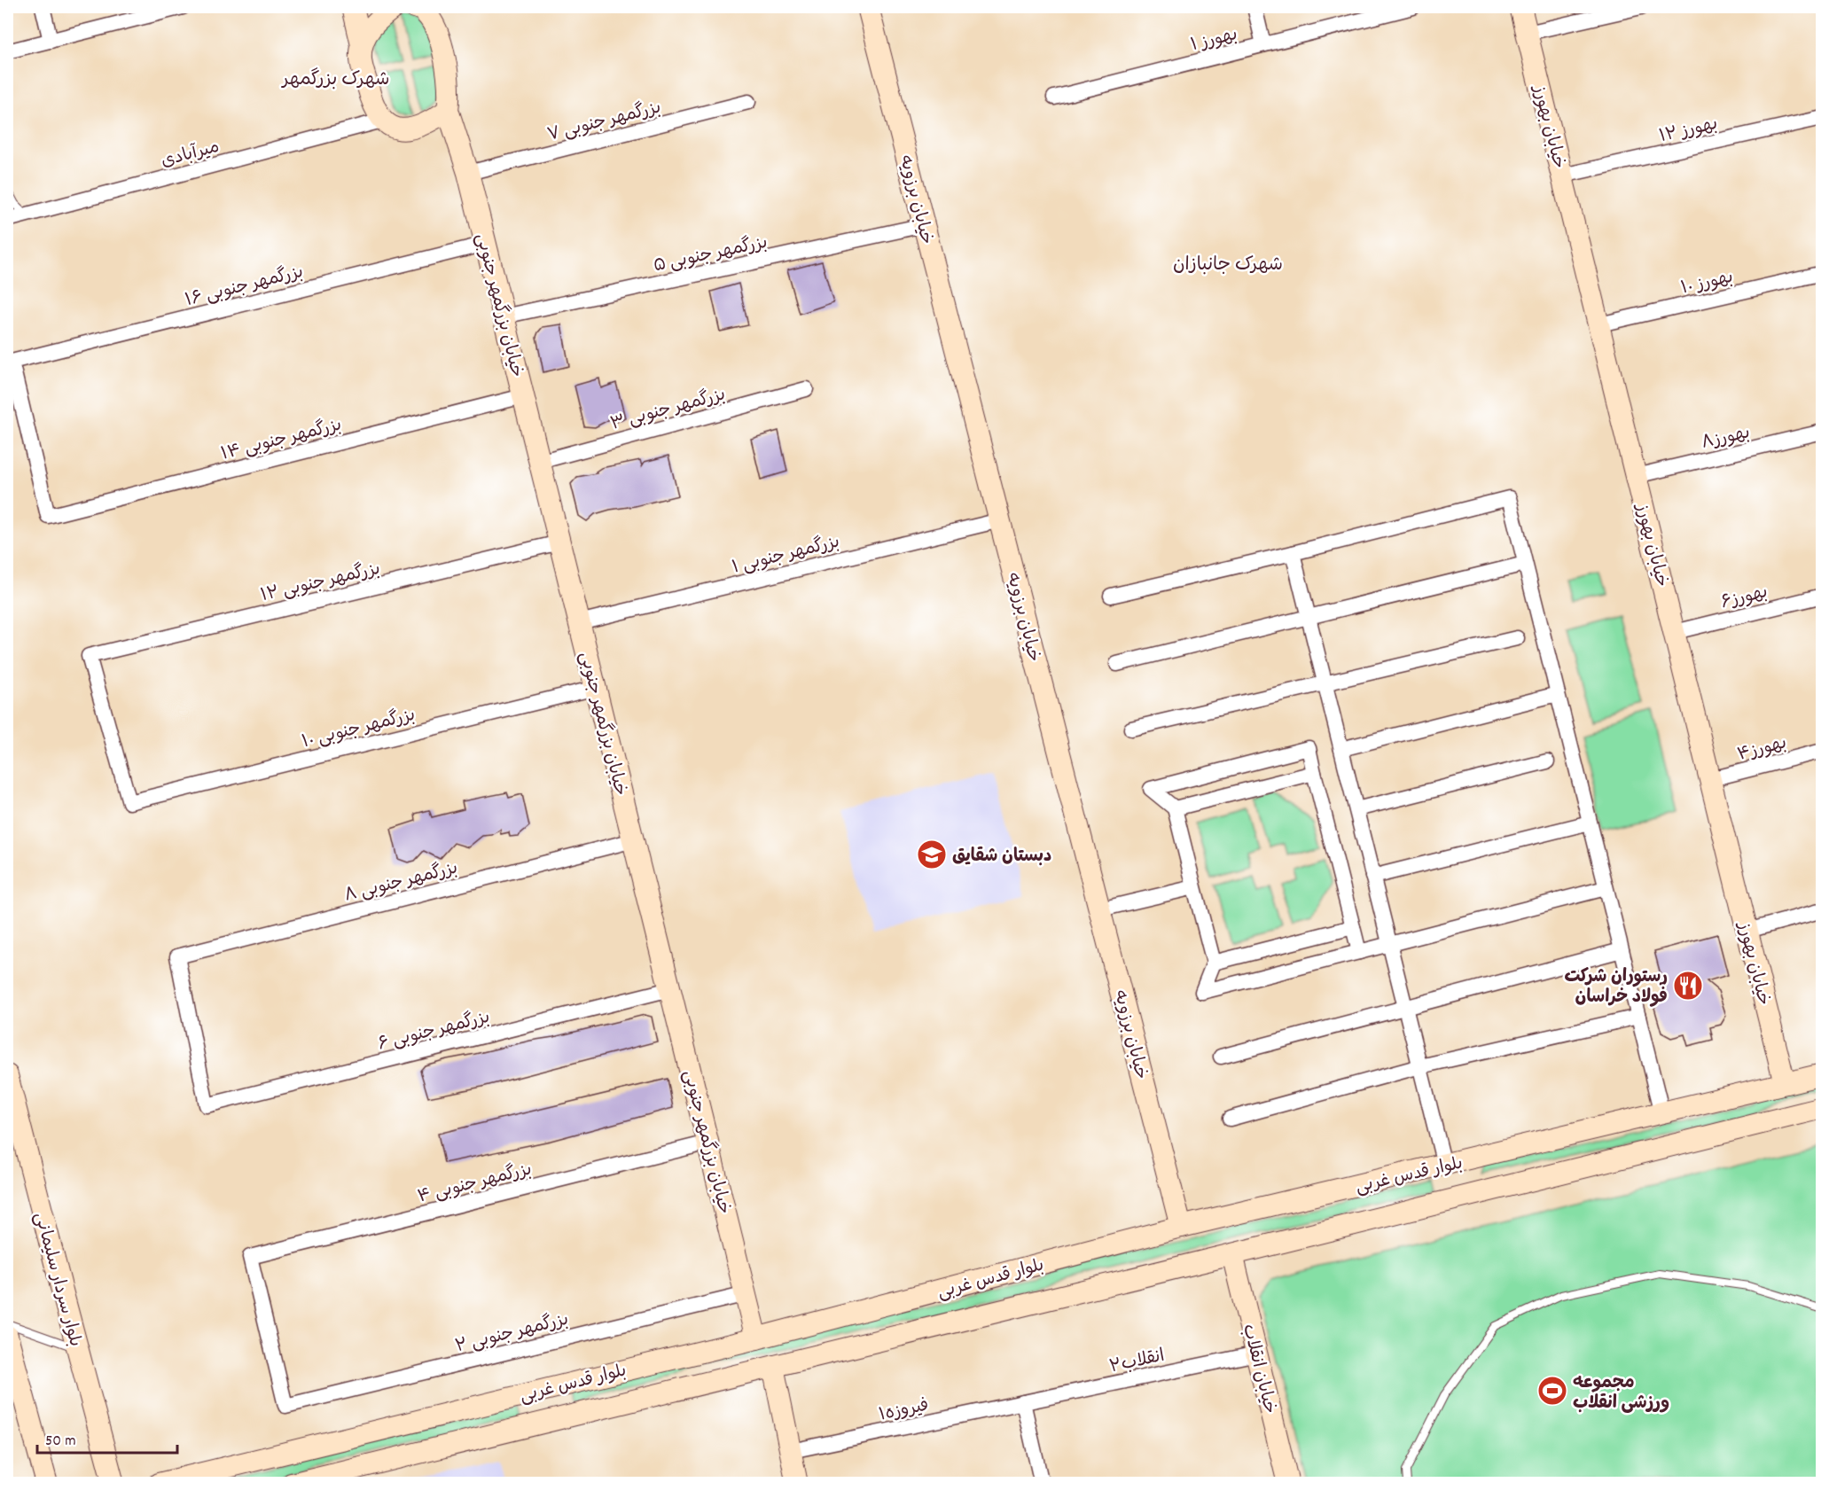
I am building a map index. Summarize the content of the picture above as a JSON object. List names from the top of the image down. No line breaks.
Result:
{"streets":{"main road":["خیابان بهورز","خیابان برزویه","خیابان بزرگمهر جنوبی","بلوار قدس غربی","بلوار سردار سلیمانی","خیابان انقلاب"],"street":["بهورز ۱","بزرگمهر جنوبی ۷","بهورز ۱۲","میرآبادی","بزرگمهر جنوبی ۵","بهورز ۱۰","بزرگمهر جنوبی ۱۶","بزرگمهر جنوبی ۳","بهورز۸","بزرگمهر جنوبی ۱۴","بزرگمهر جنوبی ۱","بزرگمهر جنوبی ۱۲","بهورز۶","بزرگمهر جنوبی ۱۰","بهورز۴","بزرگمهر جنوبی ۸","بزرگمهر جنوبی ۶","بزرگمهر جنوبی ۴","بزرگمهر جنوبی ۲","انقلاب۲","فیروزه۱"]},"crossings":[["بزرگمهر جنوبی ۷","خیابان بزرگمهر جنوبی"],["خیابان بهورز","بهورز ۱۲"],["خیابان بهورز","بهورز ۱۰"],["خیابان بهورز","بهورز۸"],["خیابان بهورز","بهورز۶"],["خیابان بهورز","بهورز۴"],["خیابان بهورز","بلوار قدس غربی"],["خیابان برزویه","بزرگمهر جنوبی ۵"],["خیابان برزویه","بزرگمهر جنوبی ۱"],["خیابان برزویه","بلوار قدس غربی"],["بزرگمهر جنوبی ۵","خیابان بزرگمهر جنوبی"],["بزرگمهر جنوبی ۱۶","خیابان بزرگمهر جنوبی"],["بزرگمهر جنوبی ۱۶","بزرگمهر جنوبی ۱۴"],["خیابان بزرگمهر جنوبی","بزرگمهر جنوبی ۳"],["خیابان بزرگمهر جنوبی","بزرگمهر جنوبی ۱۴"],["خیابان بزرگمهر جنوبی","بزرگمهر جنوبی ۱"],["خیابان بزرگمهر جنوبی","بزرگمهر جنوبی ۱۲"],["خیابان بزرگمهر جنوبی","بزرگمهر جنوبی ۱۰"],["خیابان بزرگمهر جنوبی","بزرگمهر جنوبی ۸"],["خیابان بزرگمهر جنوبی","بزرگمهر جنوبی ۶"],["خیابان بزرگمهر جنوبی","بلوار قدس غربی"],["خیابان بزرگمهر جنوبی","بزرگمهر جنوبی ۴"],["خیابان بزرگمهر جنوبی","بزرگمهر جنوبی ۲"],["بزرگمهر جنوبی ۱۲","بزرگمهر جنوبی ۱۰"],["بزرگمهر جنوبی ۸","بزرگمهر جنوبی ۶"],["بلوار قدس غربی","خیابان انقلاب"],["بزرگمهر جنوبی ۴","بزرگمهر جنوبی ۲"],["انقلاب۲","خیابان انقلاب"],["انقلاب۲","فیروزه۱"]],"districts":["شهرک بزرگمهر","شهرک جانبازان"],"places":{"school or university":["دبستان شقایق"],"restaurant":["رستوران شرکت فولاد خراسان"],"sports":["مجموعه ورزشی انقلاب"]},"scale_bar":"50 m"}
